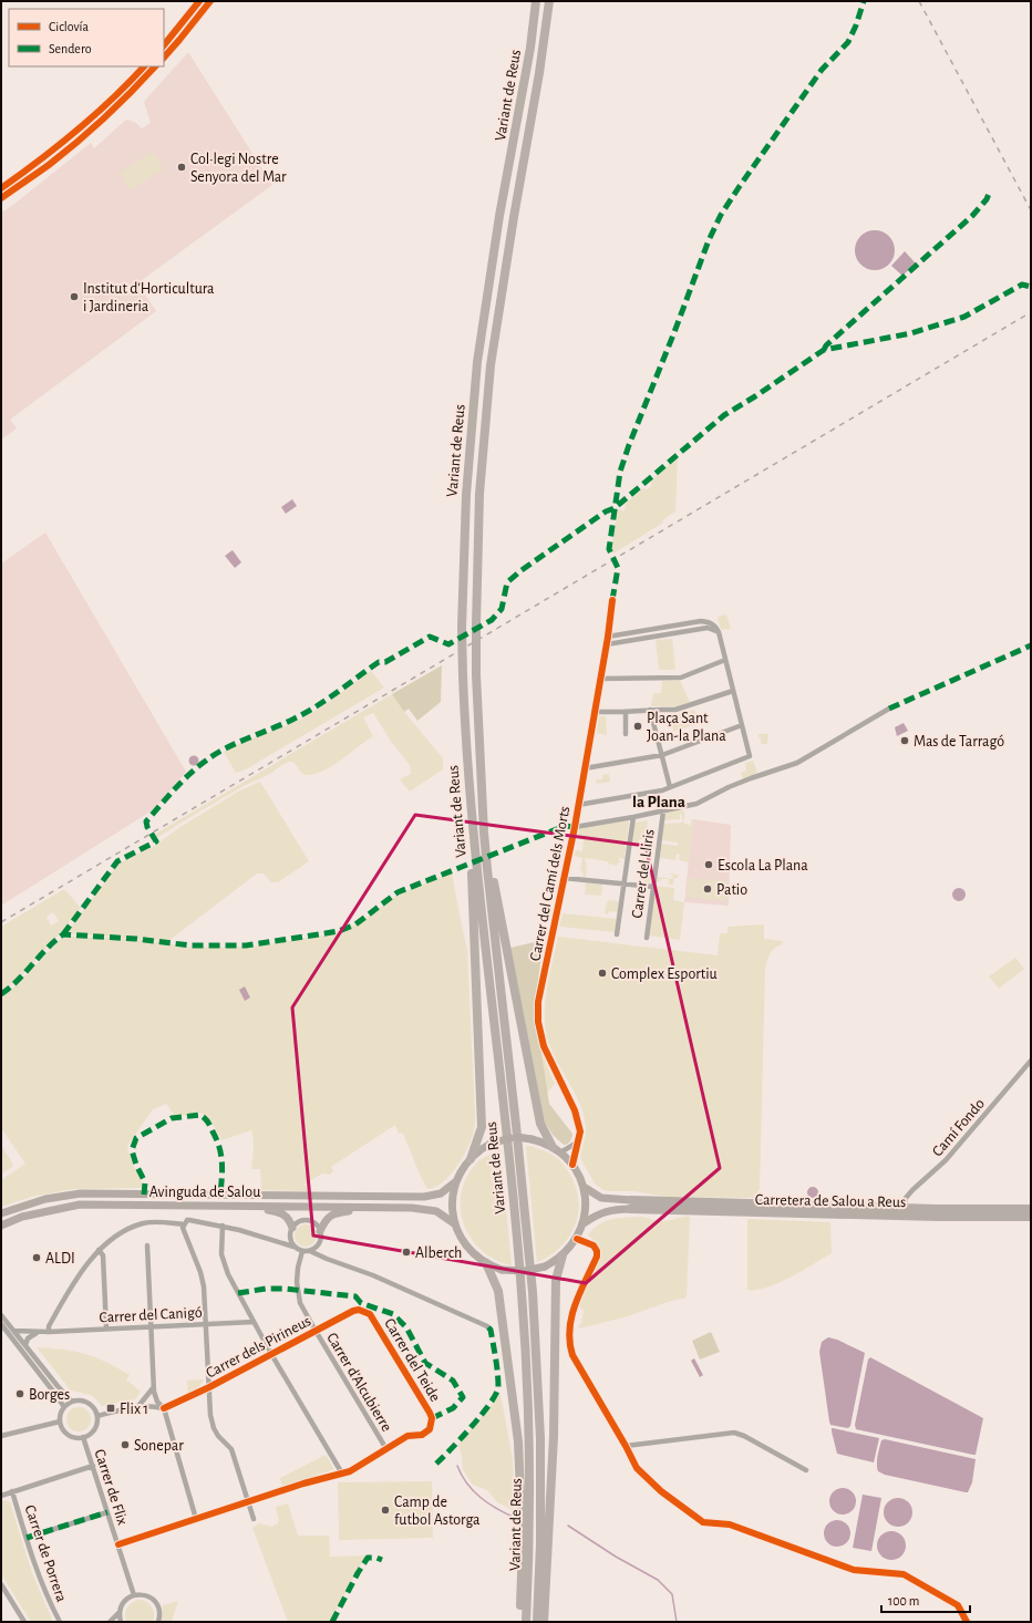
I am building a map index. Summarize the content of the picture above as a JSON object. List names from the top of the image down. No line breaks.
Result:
{"streets":{"highway":["Variant de Reus","Carretera de Salou a Reus"],"main road":["Avinguda de Salou"],"street":["Carrer del Lliris","Carrer del Camí dels Morts","Camí Fondo","Carrer del Canigó","Carrer dels Pirineus","Carrer del Teide","Carrer d'Alcubierre","Carrer de Flix","Carrer de Porrera"]},"crossings":[["Carrer del Camí dels Morts","Avinguda de Salou"],["Carrer dels Pirineus","Carrer del Teide"],["Carrer dels Pirineus","Carrer d'Alcubierre"],["Carrer del Teide","Carrer d'Alcubierre"]],"districts":["la Plana"],"places":{"other":["Col·legi Nostre Senyora del Mar","Institut d'Horticultura i Jardineria","Plaça Sant Joan-la Plana","Mas de Tarragó","Escola La Plana","Patio","Complex Esportiu","Alberch","ALDI","Borges","Sonepar","Camp de futbol Astorga"],"transit":["Flix 1"]},"legend":["Ciclovía","Sendero"],"scale_bar":"100 m"}
